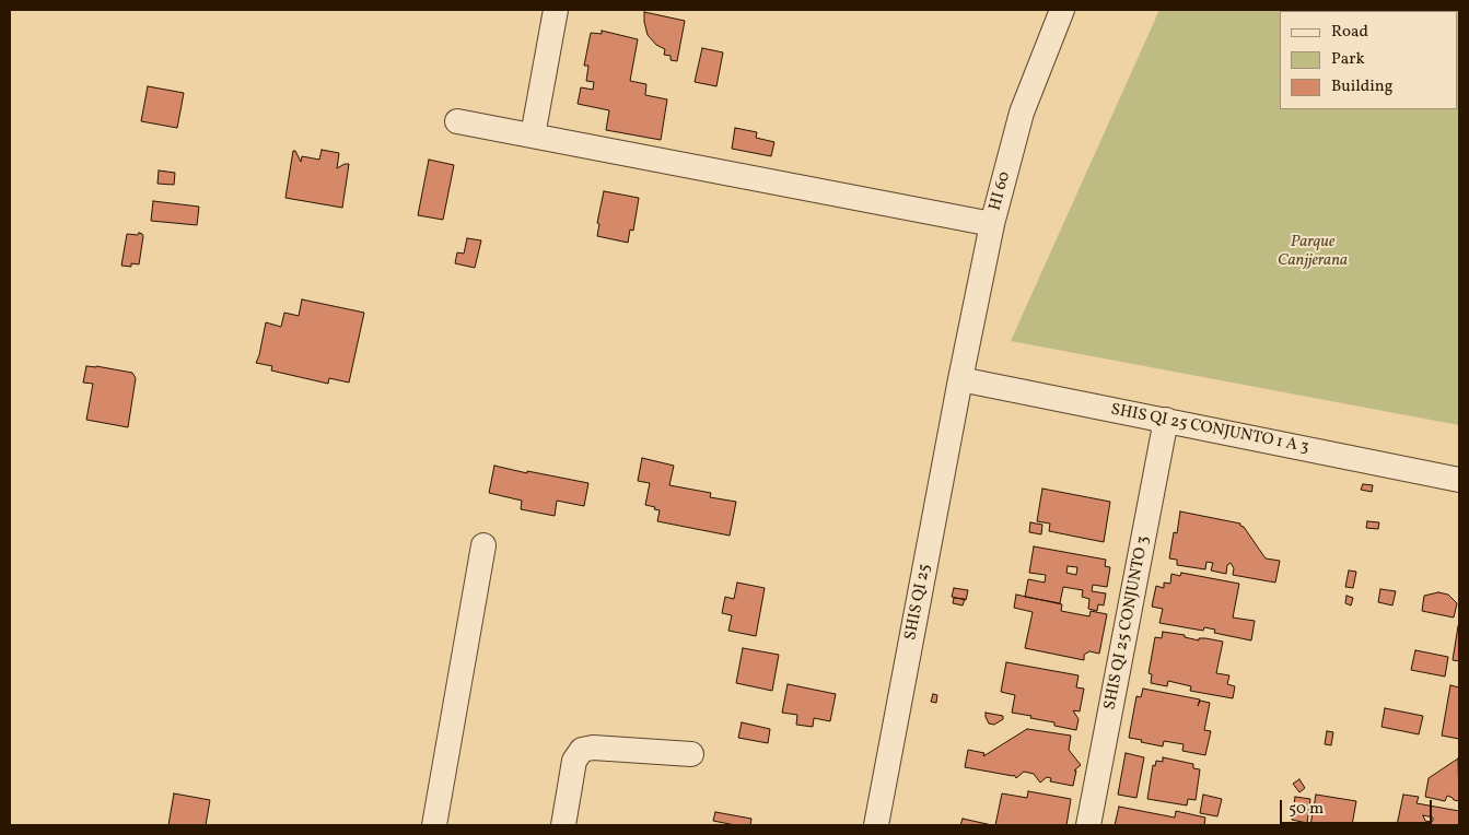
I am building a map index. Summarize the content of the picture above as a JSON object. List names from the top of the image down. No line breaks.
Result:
{"streets":{"street":["HI 60","SHIS QI 25 CONJUNTO 1 A 3","SHIS QI 25","SHIS QI 25 CONJUNTO 3"]},"crossings":[["HI 60","SHIS QI 25 CONJUNTO 1 A 3"],["HI 60","SHIS QI 25"],["SHIS QI 25 CONJUNTO 1 A 3","SHIS QI 25"],["SHIS QI 25 CONJUNTO 1 A 3","SHIS QI 25 CONJUNTO 3"]],"parks":["Parque Canjjerana"],"legend":["Road","Park","Building"],"scale_bar":"50 m"}
